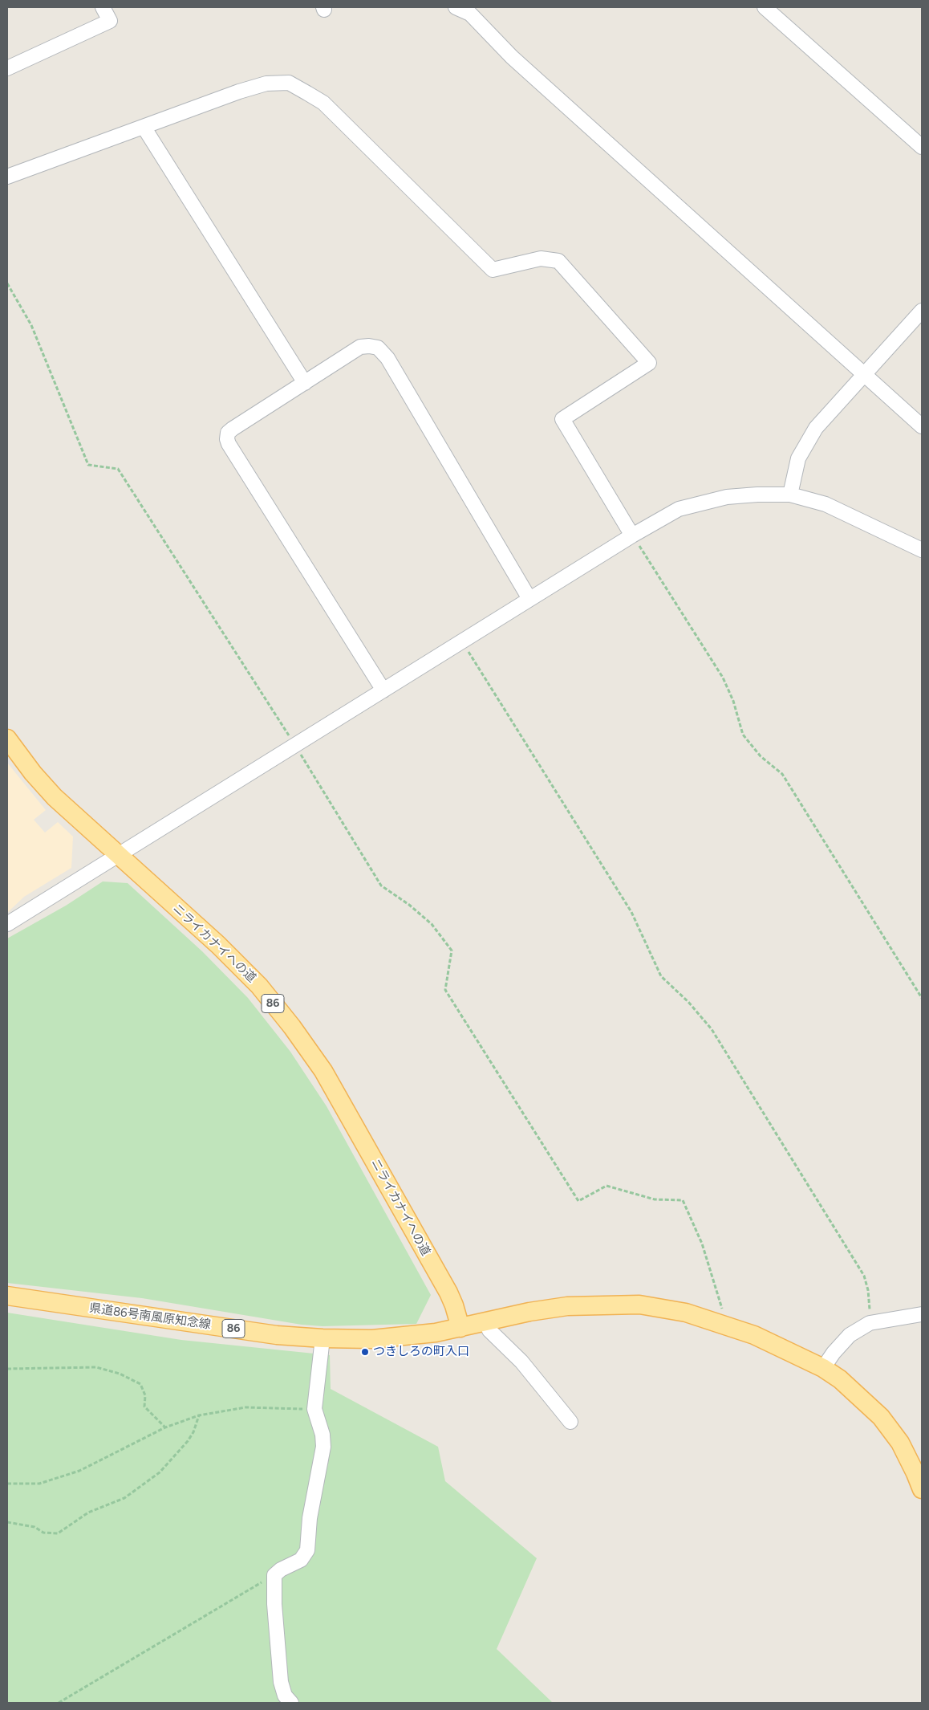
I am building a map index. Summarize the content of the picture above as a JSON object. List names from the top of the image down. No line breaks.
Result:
{"streets":{"main road":["ニライカナイへの道","86","県道86号南風原知念線"]},"crossings":[["ニライカナイへの道","県道86号南風原知念線"]],"places":["つきしろの町入口"]}
